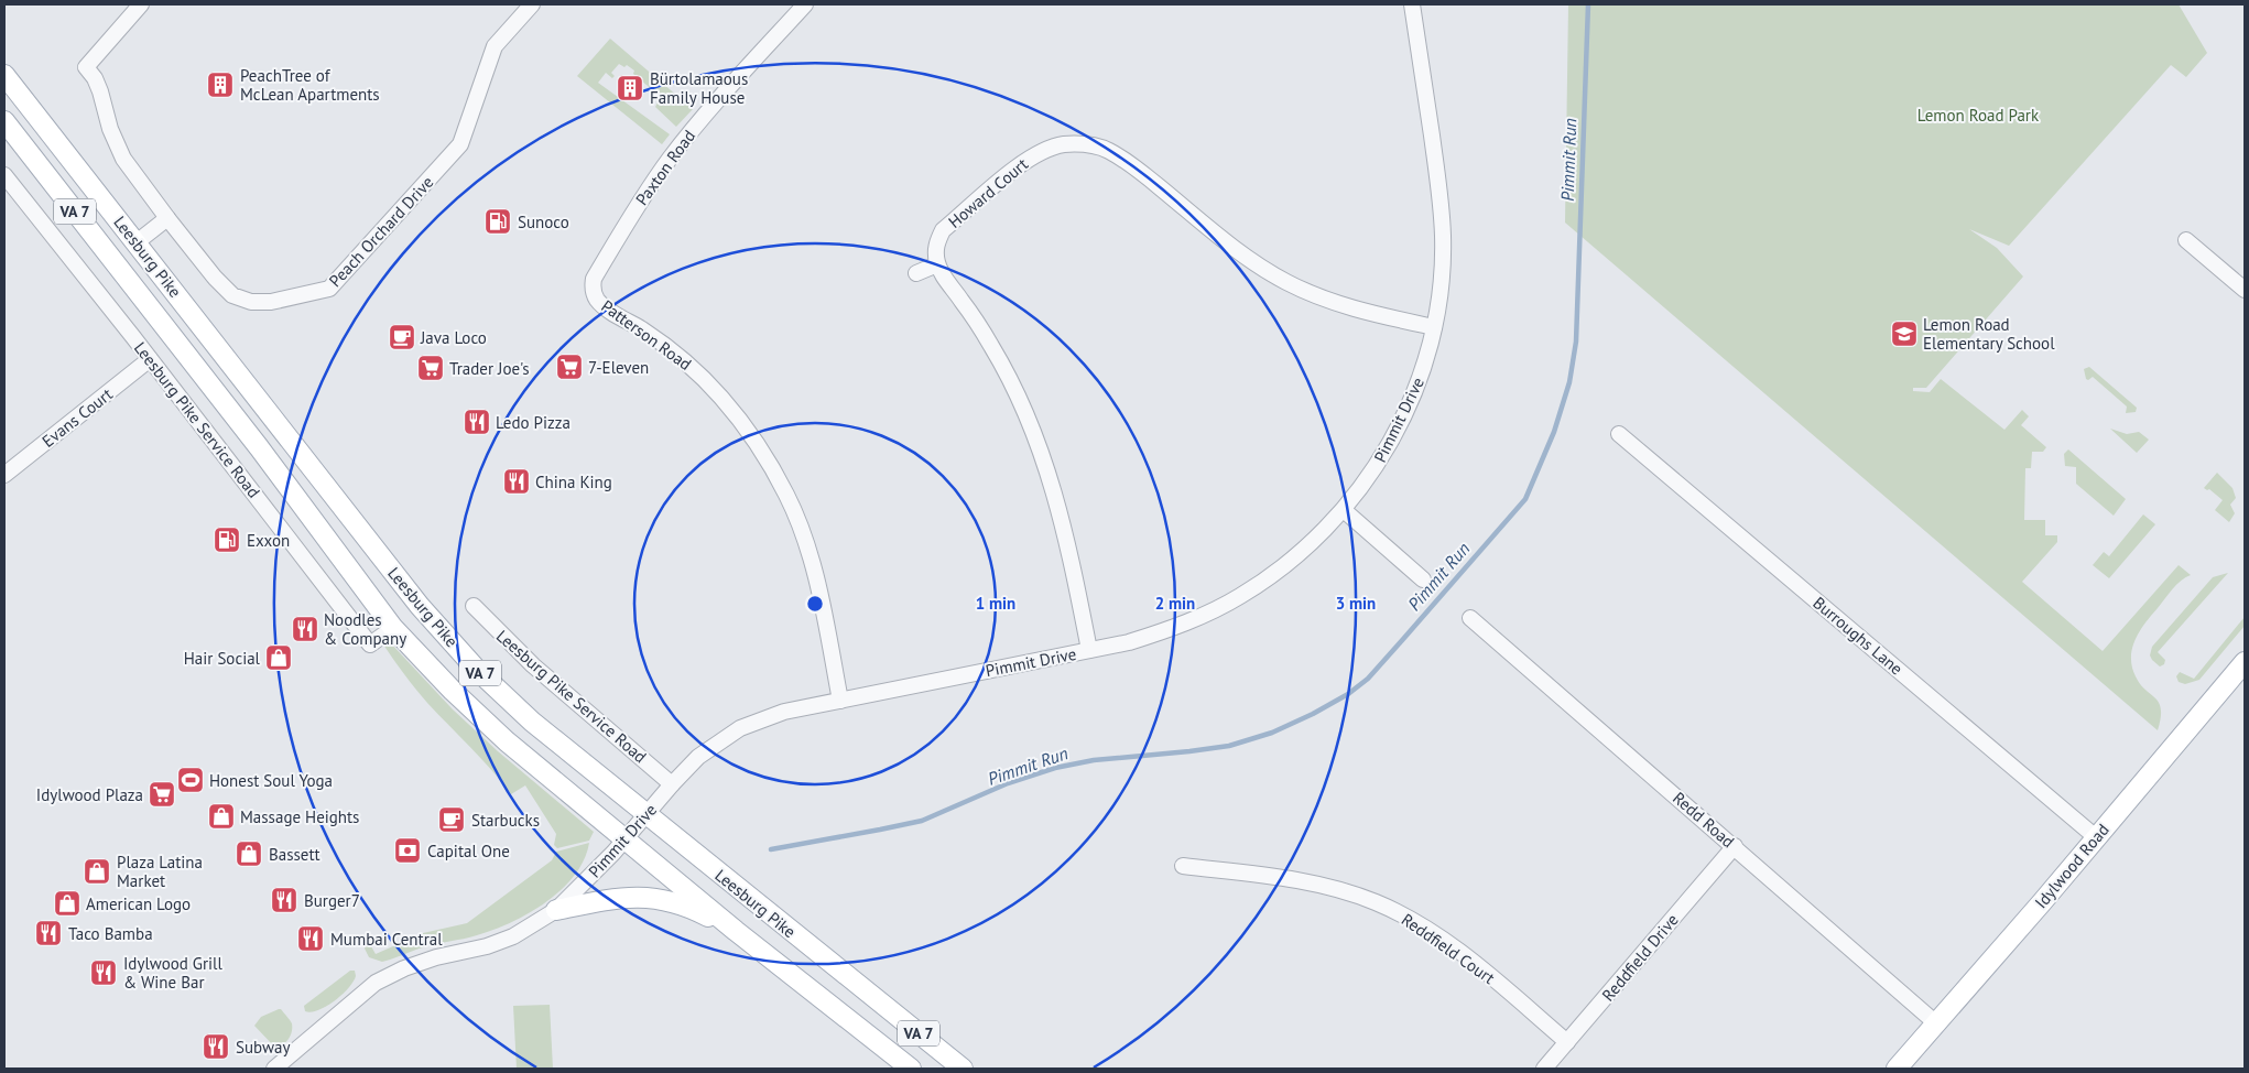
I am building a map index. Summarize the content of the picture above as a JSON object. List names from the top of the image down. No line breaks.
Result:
{"streets":{"main road":["VA 7","Leesburg Pike","Idylwood Road"],"street":["Paxton Road","Howard Court","Peach Orchard Drive","Patterson Road","Evans Court","Leesburg Pike Service Road","Pimmit Drive","Burroughs Lane","Redd Road","Reddfield Court","Reddfield Drive"]},"crossings":[["Paxton Road","Patterson Road"],["Howard Court","Pimmit Drive"],["Leesburg Pike","Leesburg Pike Service Road"],["Leesburg Pike","Pimmit Drive"],["Patterson Road","Pimmit Drive"],["Evans Court","Leesburg Pike Service Road"],["Leesburg Pike Service Road","Pimmit Drive"],["Burroughs Lane","Idylwood Road"],["Redd Road","Idylwood Road"],["Redd Road","Reddfield Drive"],["Reddfield Court","Reddfield Drive"]],"water":["Pimmit Run"],"parks":["Lemon Road Park"],"places":{"building":["PeachTree of McLean Apartments","Bürtolamaous Family House"],"fuel station":["Sunoco","Exxon"],"school or university":["Lemon Road Elementary School"],"cafe":["Java Loco","Starbucks"],"supermarket":["7-Eleven","Trader Joe's","Idylwood Plaza"],"restaurant":["Ledo Pizza","China King","Noodles & Company","Burger7","Taco Bamba","Mumbai Central","Idylwood Grill & Wine Bar","Subway"],"shop":["Hair Social","Massage Heights","Bassett","Plaza Latina Market","American Logo"],"sports":["Honest Soul Yoga"],"bank":["Capital One"]},"rings":["1 min","2 min","3 min"]}
